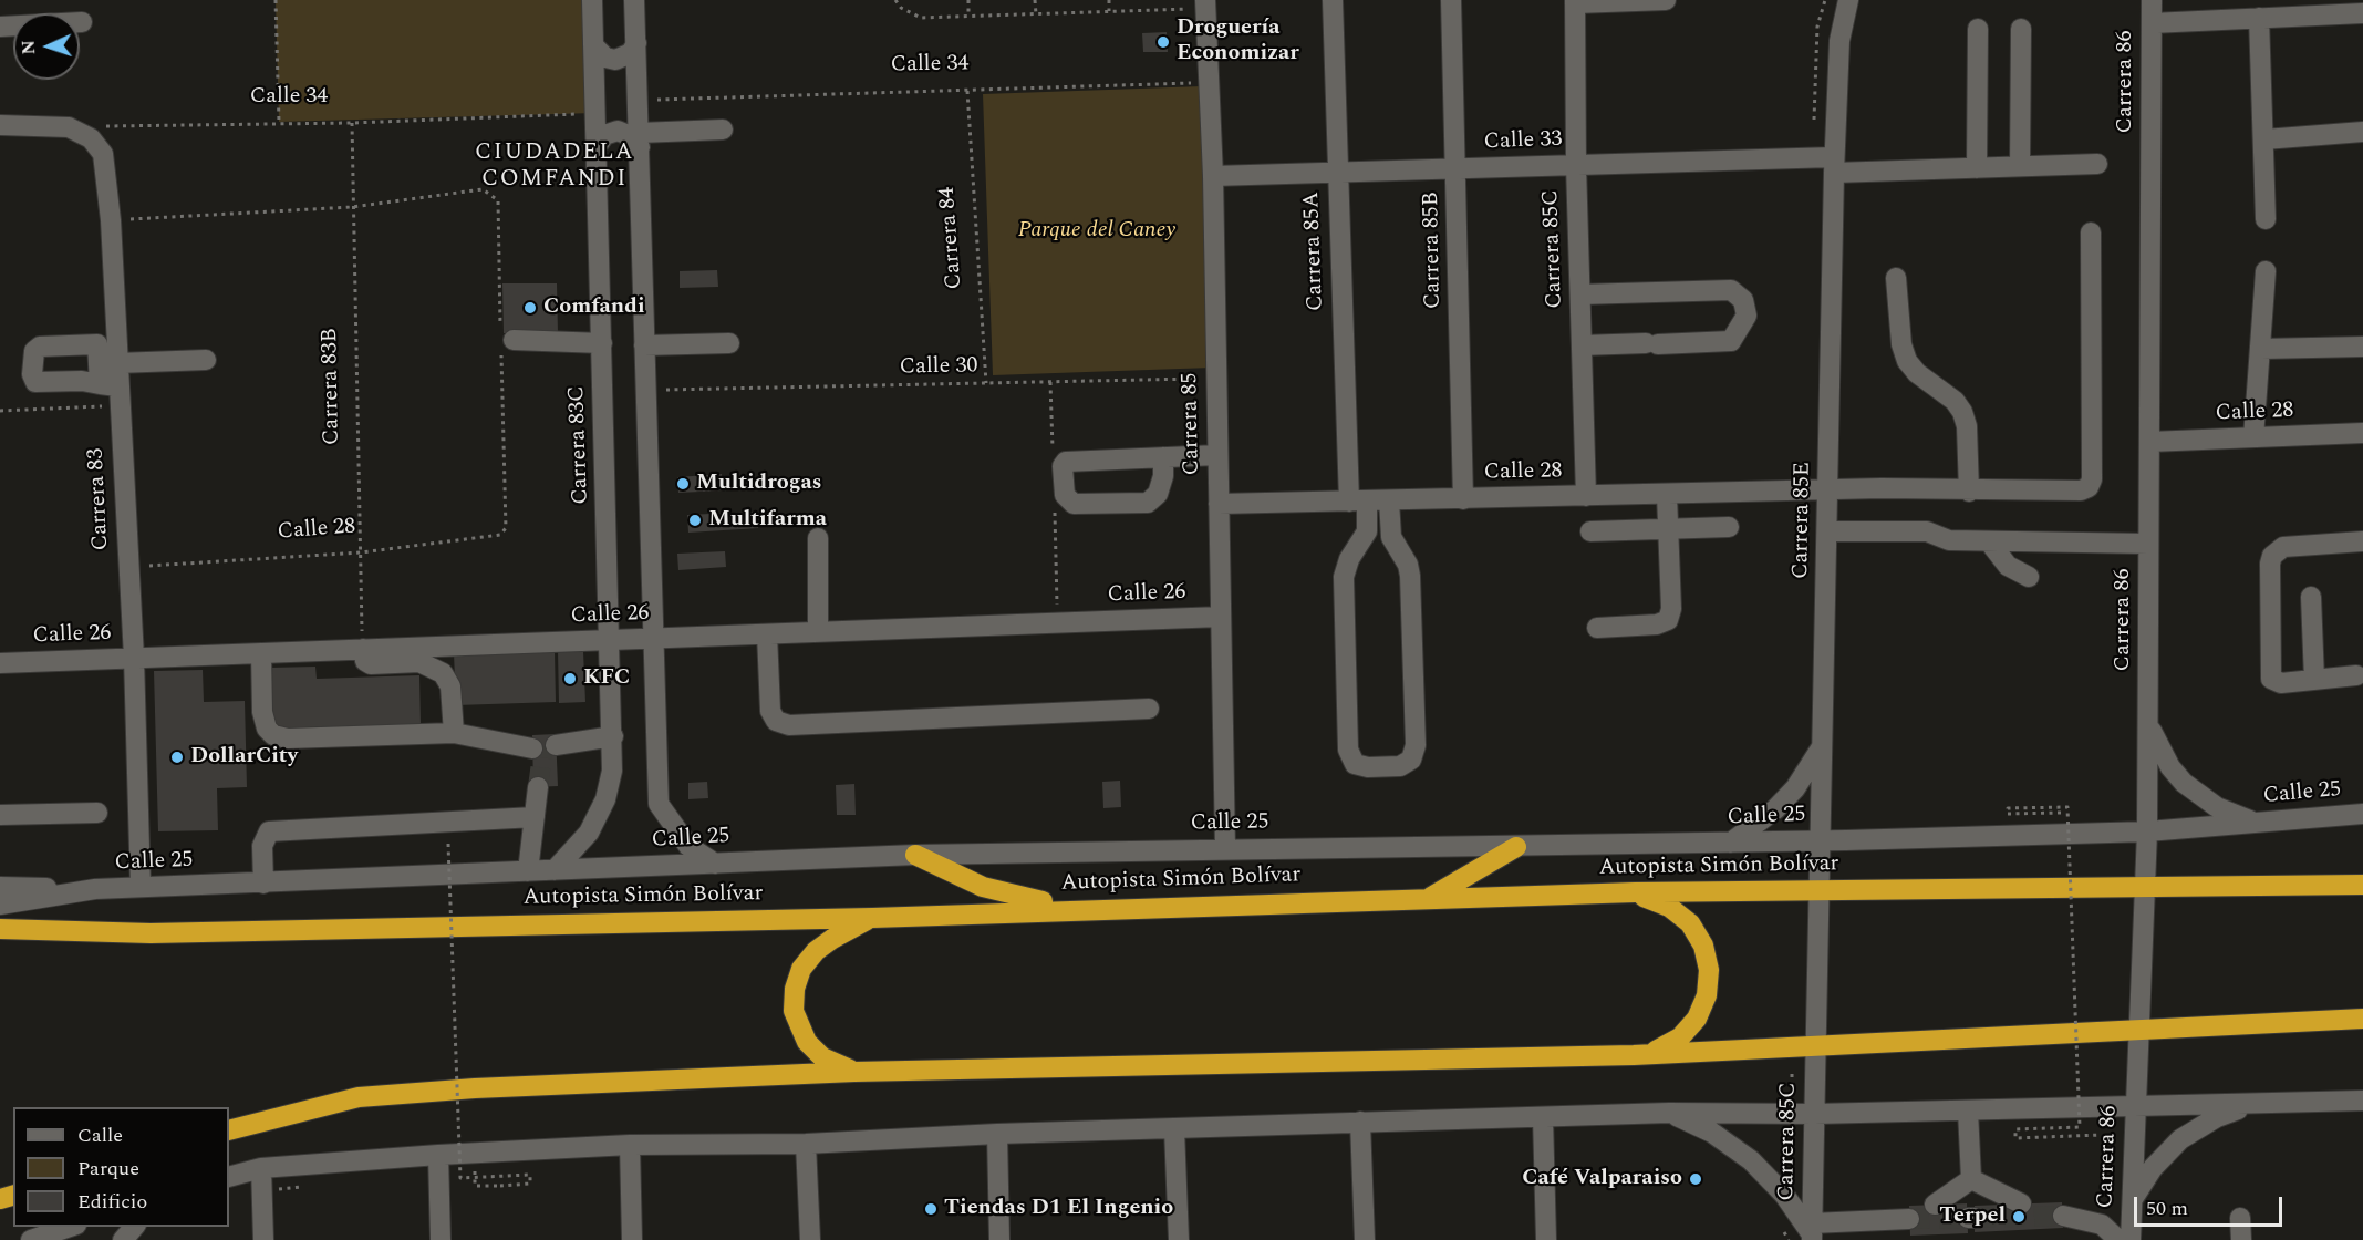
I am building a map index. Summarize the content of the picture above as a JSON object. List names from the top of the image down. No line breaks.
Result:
{"streets":{"highway":["Autopista Simón Bolívar"],"street":["Carrera 86","Calle 33","Carrera 85C","Carrera 85B","Carrera 85A","Calle 28","Carrera 85","Carrera 83C","Carrera 83","Carrera 85E","Calle 26","Calle 25"],"path":["Calle 34","Carrera 84","Calle 30","Carrera 83B"]},"crossings":[["Calle 34","Carrera 84"],["Calle 34","Carrera 83B"],["Calle 34","Carrera 85"],["Calle 34","Carrera 83"],["Carrera 86","Calle 28"],["Carrera 86","Calle 25"],["Carrera 86","Autopista Simón Bolívar"],["Calle 33","Carrera 85C"],["Calle 33","Carrera 85B"],["Calle 33","Carrera 85A"],["Calle 33","Carrera 85"],["Calle 33","Carrera 85E"],["Carrera 84","Calle 30"],["Carrera 85C","Calle 28"],["Carrera 85C","Carrera 85E"],["Carrera 85B","Calle 28"],["Carrera 85A","Calle 28"],["Calle 30","Carrera 85"],["Carrera 83B","Calle 28"],["Carrera 83B","Calle 26"],["Calle 28","Carrera 85"],["Calle 28","Carrera 83"],["Calle 28","Carrera 85E"],["Carrera 85","Calle 26"],["Carrera 85","Calle 25"],["Carrera 83C","Calle 26"],["Carrera 83C","Calle 25"],["Carrera 83","Calle 26"],["Carrera 83","Calle 25"],["Carrera 85E","Calle 25"],["Carrera 85E","Autopista Simón Bolívar"]],"districts":["CIUDADELA COMFANDI"],"parks":["Parque del Caney"],"places":["Droguería Economizar","Comfandi","Multidrogas","Multifarma","KFC","DollarCity","Café Valparaiso","Tiendas D1 El Ingenio","Terpel"],"legend":["Calle","Parque","Edificio"],"scale_bar":"50 m","north":"left"}
